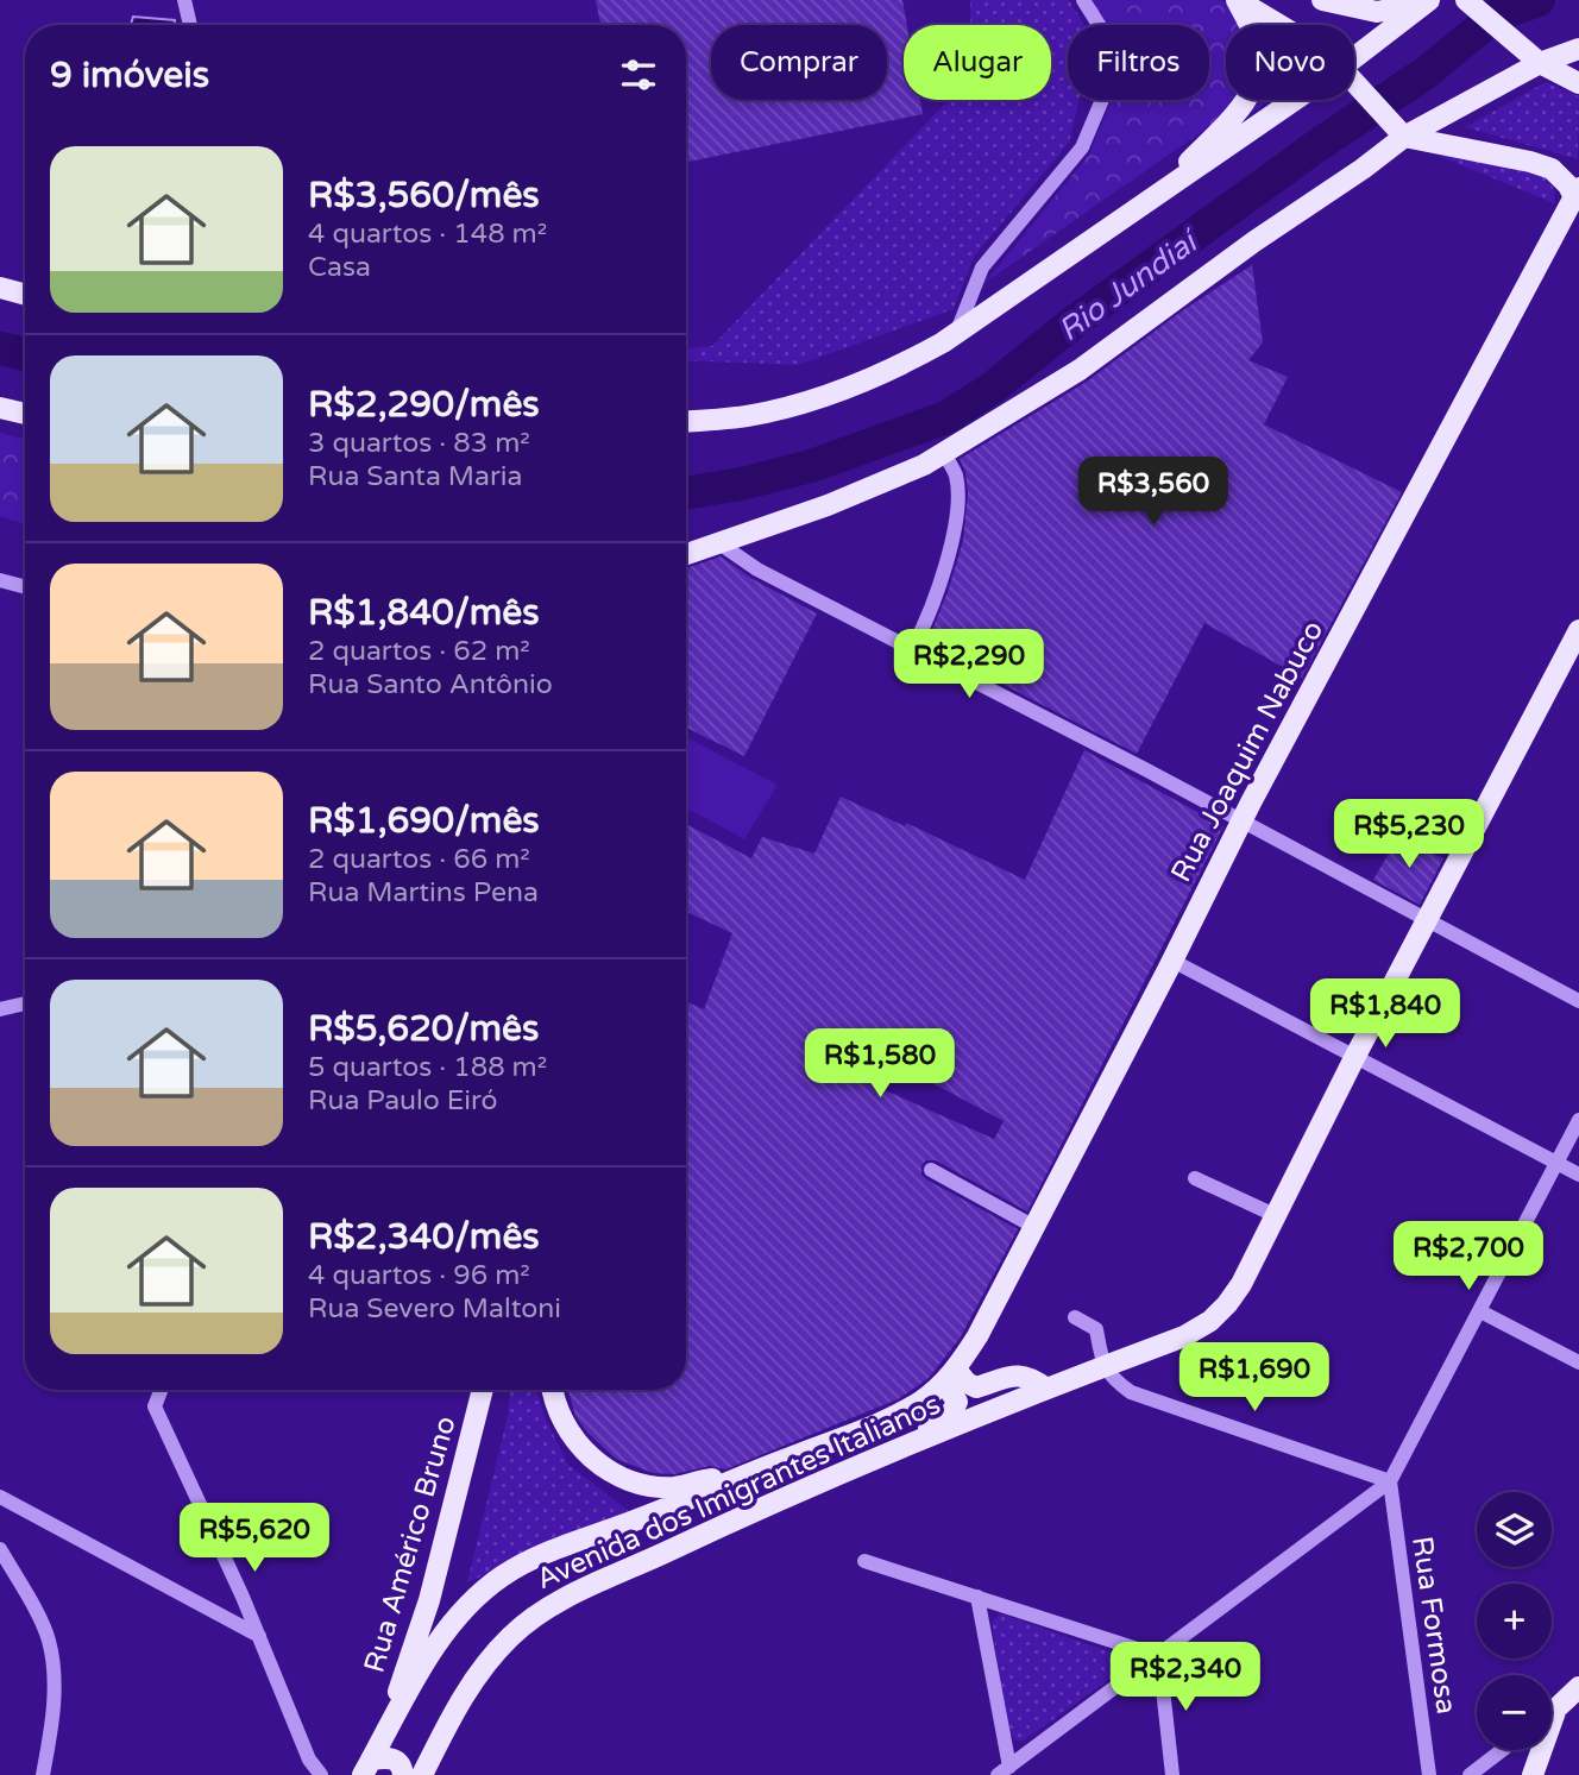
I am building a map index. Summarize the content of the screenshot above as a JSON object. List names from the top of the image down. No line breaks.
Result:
{"streets":{"main road":["Rua Joaquim Nabuco","Avenida dos Imigrantes Italianos","Rua Américo Bruno"],"street":["Rua Formosa"]},"crossings":[["Rua Joaquim Nabuco","Avenida dos Imigrantes Italianos"],["Avenida dos Imigrantes Italianos","Rua Américo Bruno"]],"water":["Rio Jundiaí"],"page":{"chip":["Comprar","Alugar","Filtros","Novo"],"heading":"9 imóveis","list":[{"name":"R$3,560/mês","note":"4 quartos · 148 m² · Casa"},{"name":"R$2,290/mês","note":"3 quartos · 83 m² · Rua Santa Maria"},{"name":"R$1,840/mês","note":"2 quartos · 62 m² · Rua Santo Antônio"},{"name":"R$1,690/mês","note":"2 quartos · 66 m² · Rua Martins Pena"},{"name":"R$5,620/mês","note":"5 quartos · 188 m² · Rua Paulo Eiró"},{"name":"R$2,340/mês","note":"4 quartos · 96 m² · Rua Severo Maltoni"}],"price":["R$3,560","R$2,290","R$5,230","R$1,840","R$1,580","R$2,700","R$1,690","R$5,620","R$2,340"],"map_buttons":["+","−"]}}
